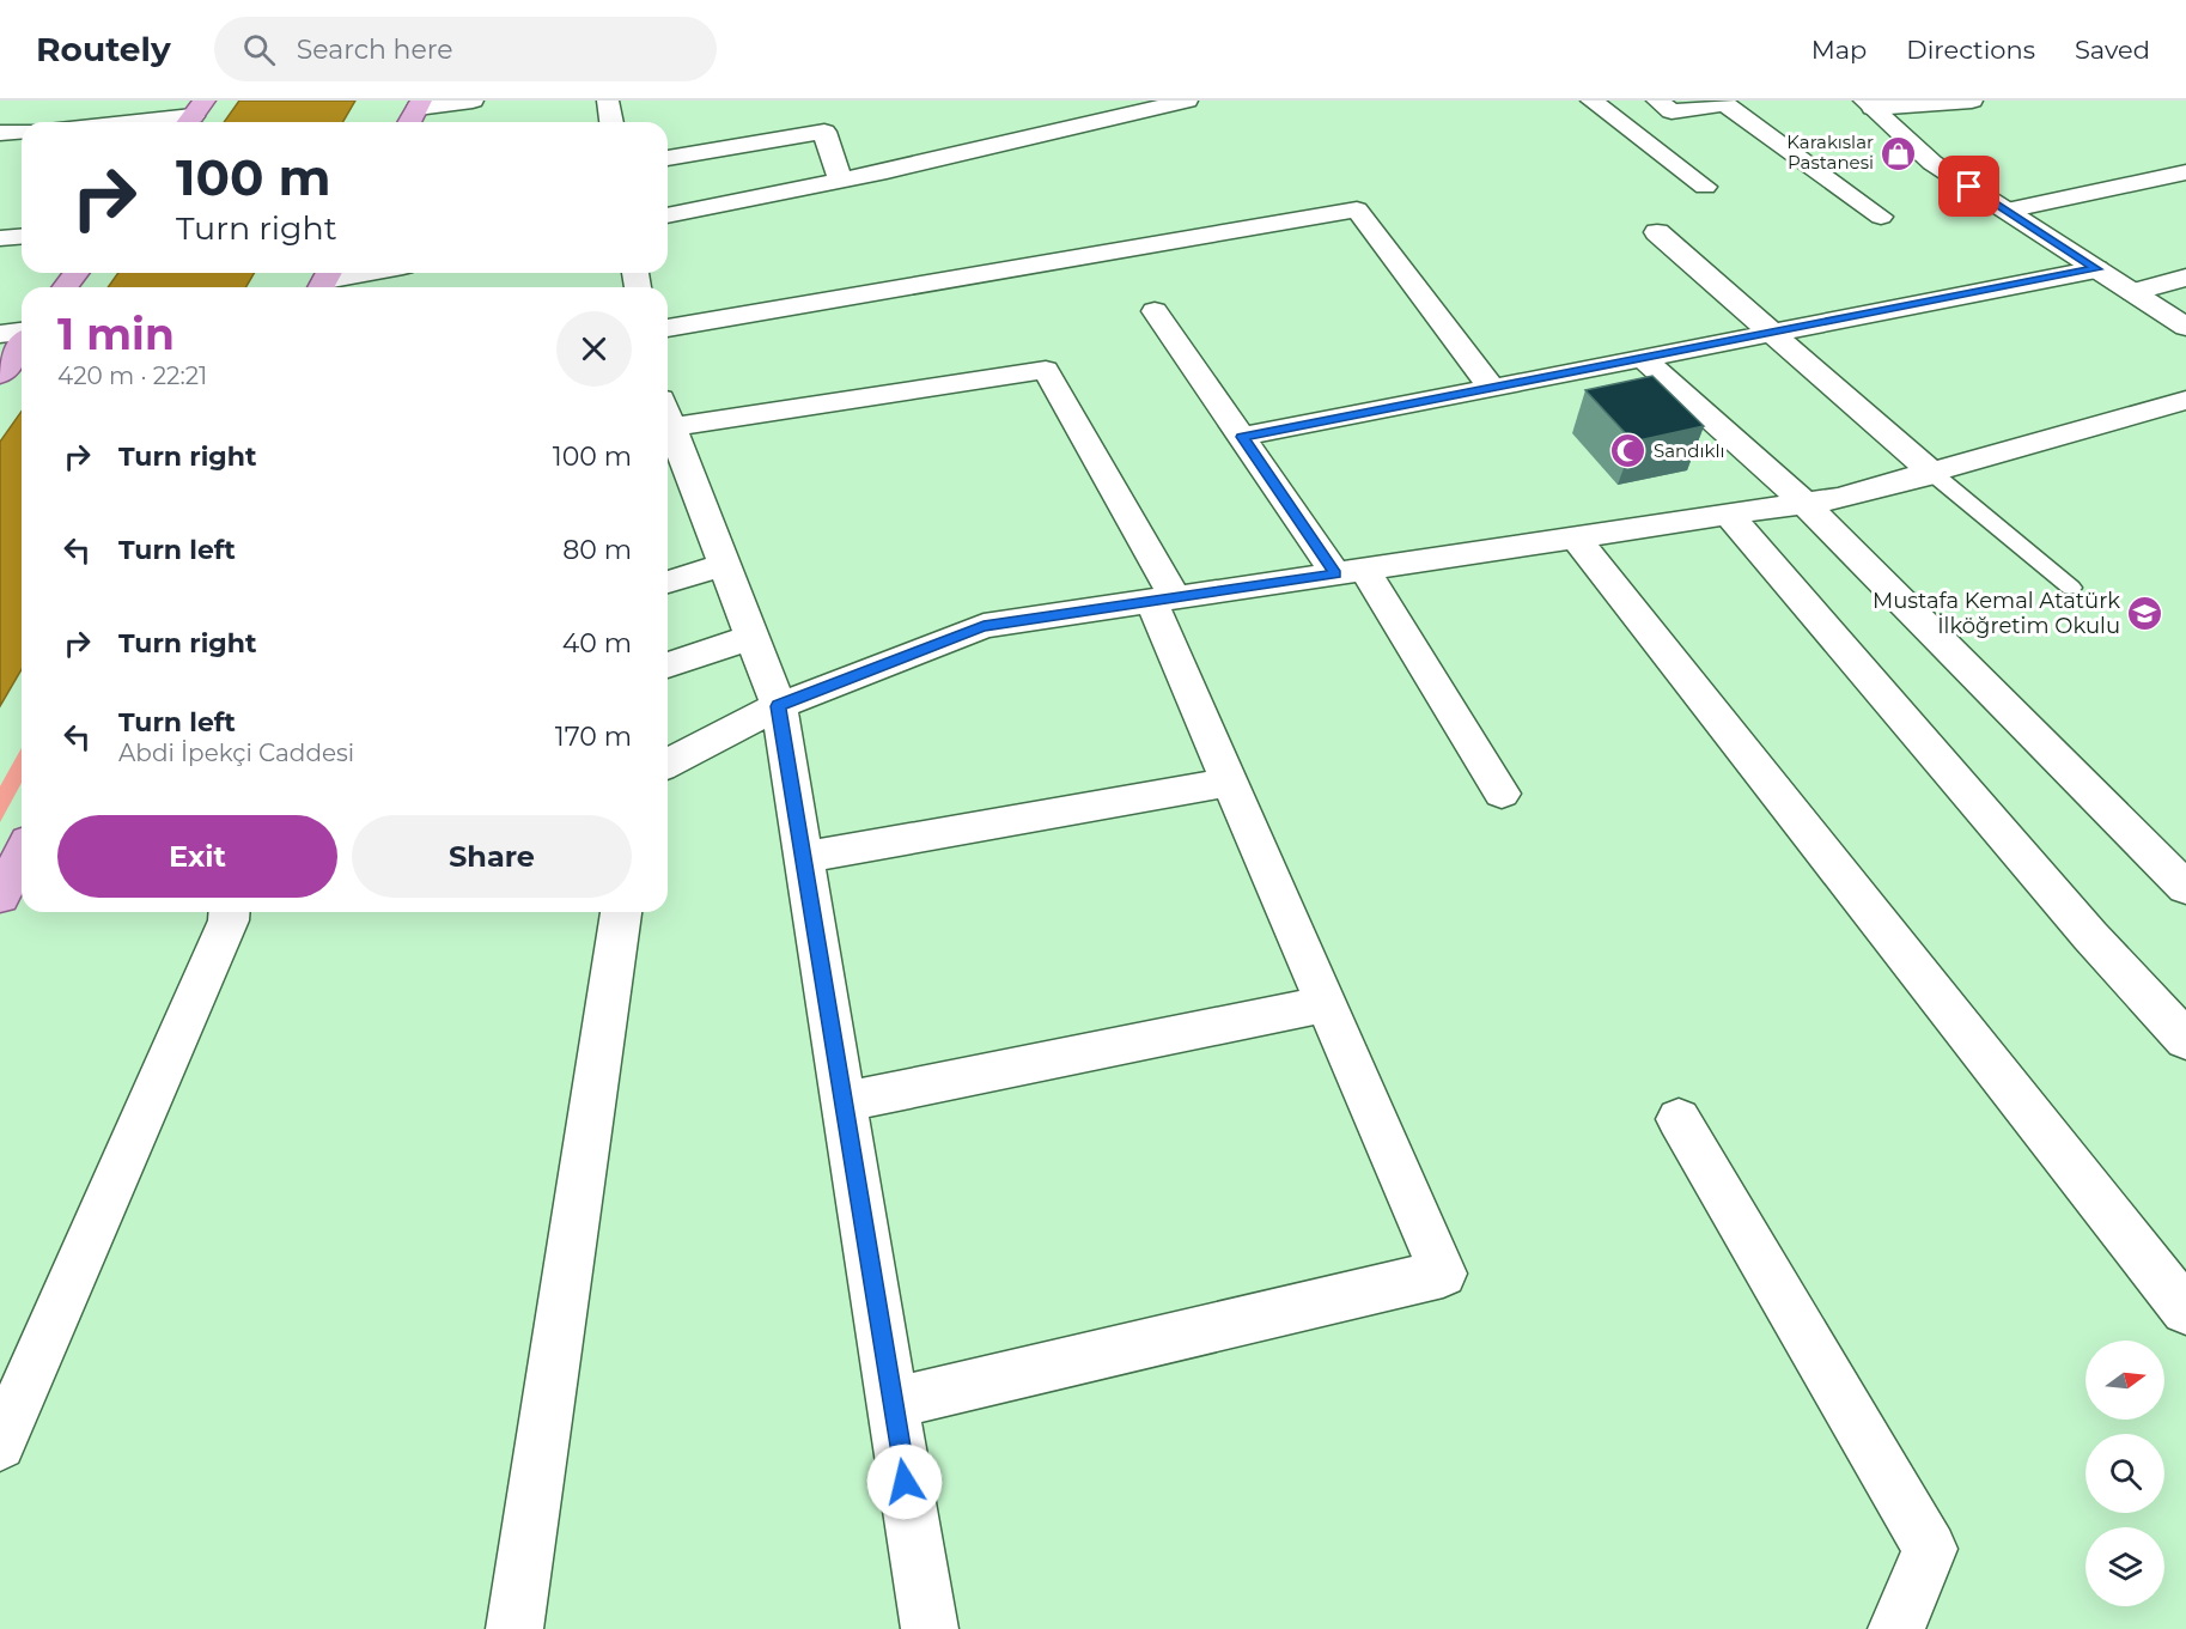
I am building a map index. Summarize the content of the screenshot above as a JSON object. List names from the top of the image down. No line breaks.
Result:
{"places":{"shop":["Karakıslar Pastanesi"],"mosque":["Sandıklı"],"school or university":["Mustafa Kemal Atatürk İlköğretim Okulu"]},"north":"right","page":{"header":"Routely","search":"Search here","nav":["Map","Directions","Saved"],"turn":["100 m","Turn right"],"heading":["1 min","420 m · 22:21"],"list":[{"name":"Turn right","value":"100 m"},{"name":"Turn left","value":"80 m"},{"name":"Turn right","value":"40 m"},{"name":"Turn left","note":"Abdi İpekçi Caddesi","value":"170 m"}],"buttons":["Exit","Share"]}}
